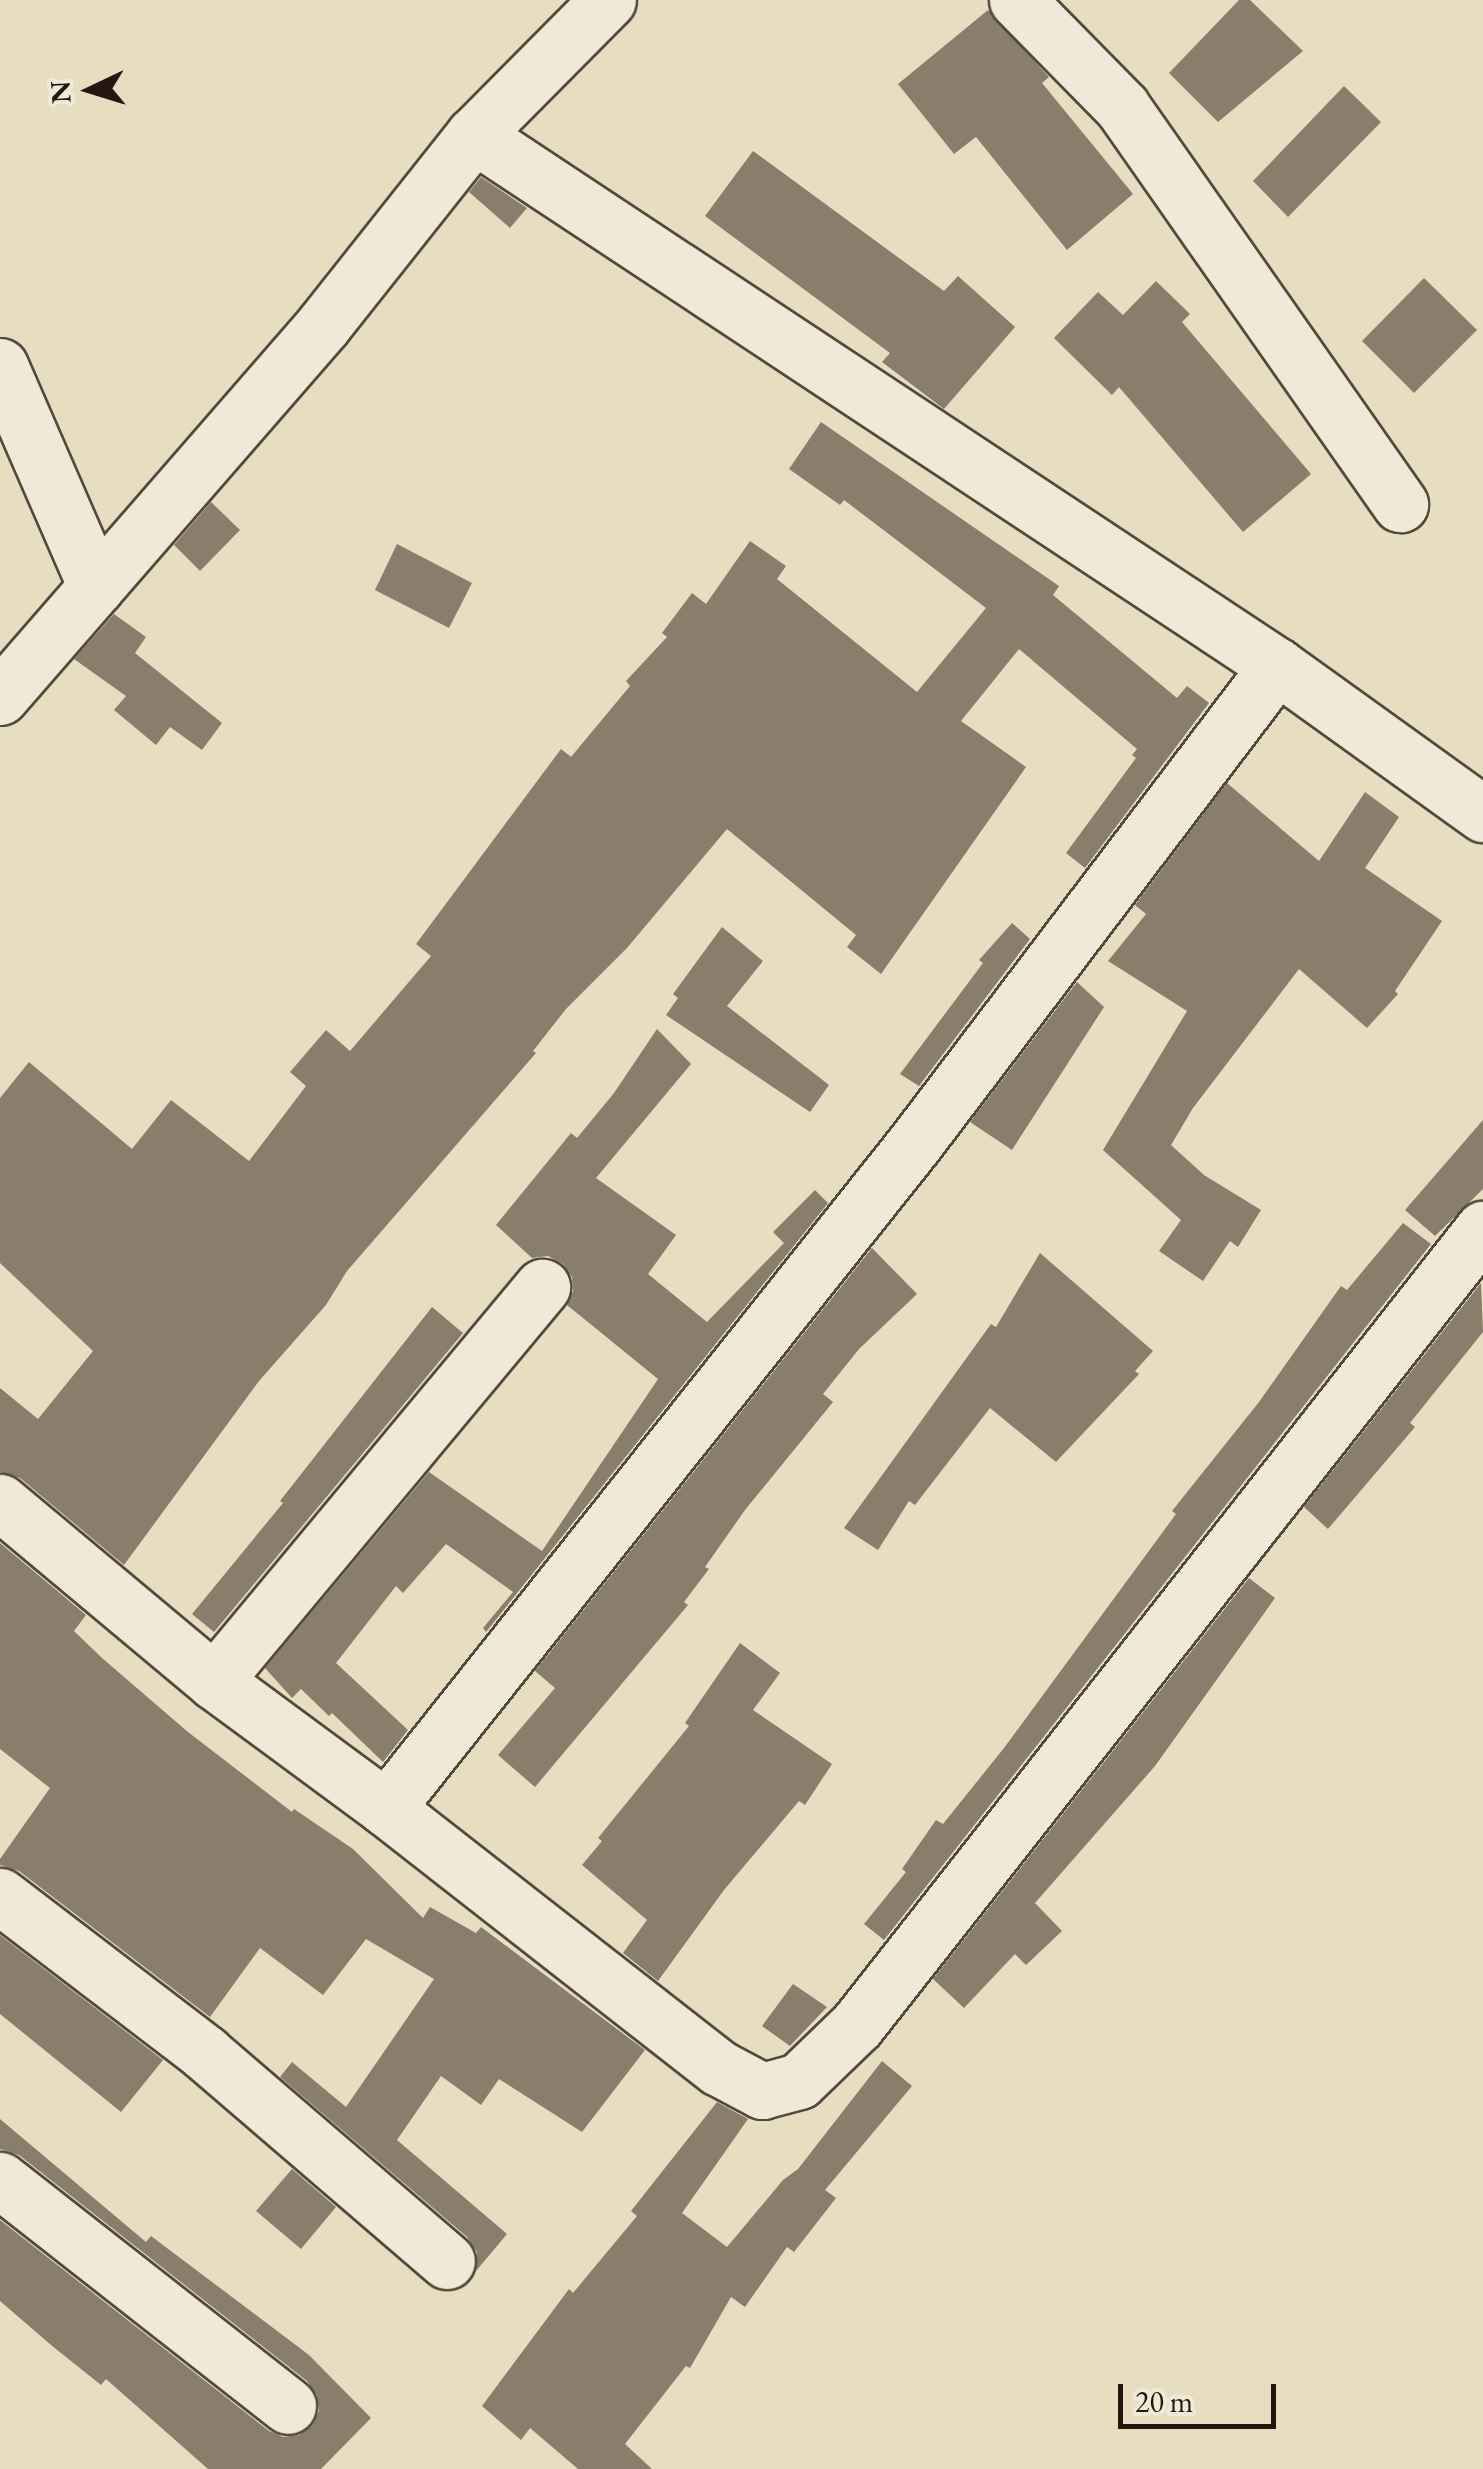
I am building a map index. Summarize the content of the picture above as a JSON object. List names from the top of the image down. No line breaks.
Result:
{"scale_bar":"20 m","north":"left"}
